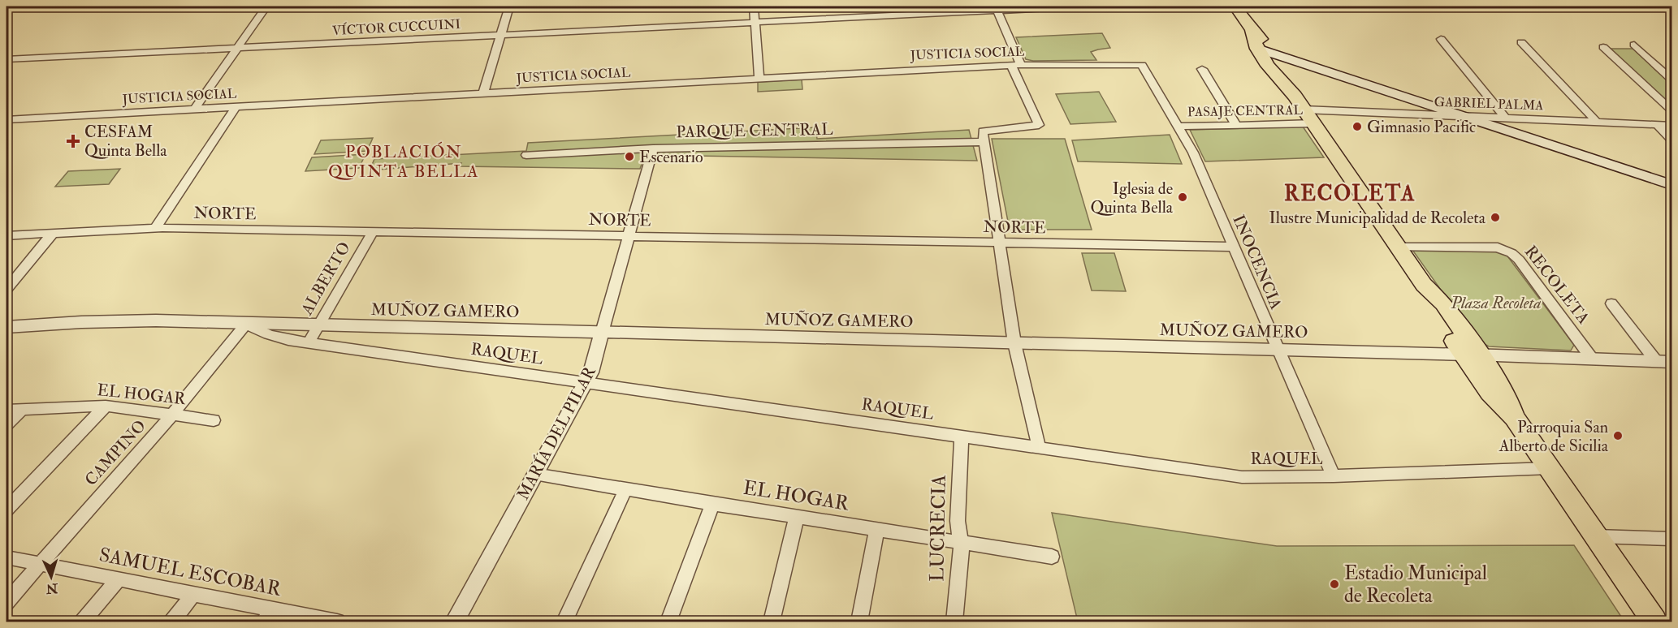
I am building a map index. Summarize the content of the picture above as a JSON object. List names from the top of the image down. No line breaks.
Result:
{"streets":{"street":["VÍCTOR CUCCUINI","JUSTICIA SOCIAL","GABRIEL PALMA","PASAJE CENTRAL","PARQUE CENTRAL","NORTE","INOCENCIA","ALBERTO","RECOLETA","MUÑOZ GAMERO","RAQUEL","EL HOGAR","MARÍA DEL PILAR","CAMPINO","LUCRECIA","SAMUEL ESCOBAR"]},"crossings":[["JUSTICIA SOCIAL","PARQUE CENTRAL"],["JUSTICIA SOCIAL","INOCENCIA"],["PASAJE CENTRAL","INOCENCIA"],["PARQUE CENTRAL","MARÍA DEL PILAR"],["NORTE","INOCENCIA"],["NORTE","ALBERTO"],["NORTE","MARÍA DEL PILAR"],["INOCENCIA","MUÑOZ GAMERO"],["INOCENCIA","RAQUEL"],["ALBERTO","MUÑOZ GAMERO"],["ALBERTO","RAQUEL"],["RECOLETA","MUÑOZ GAMERO"],["MUÑOZ GAMERO","RAQUEL"],["MUÑOZ GAMERO","MARÍA DEL PILAR"],["MUÑOZ GAMERO","CAMPINO"],["RAQUEL","MARÍA DEL PILAR"],["RAQUEL","CAMPINO"],["RAQUEL","LUCRECIA"],["EL HOGAR","MARÍA DEL PILAR"],["EL HOGAR","CAMPINO"],["EL HOGAR","LUCRECIA"],["CAMPINO","SAMUEL ESCOBAR"]],"districts":["POBLACIÓN QUINTA BELLA","RECOLETA"],"parks":["Plaza Recoleta"],"places":{"other":["Gimnasio Pacific","Escenario","Iglesia de Quinta Bella","Ilustre Municipalidad de Recoleta","Parroquia San Alberto de Sicilia","Estadio Municipal de Recoleta"],"health":["CESFAM Quinta Bella"]},"north":"bottom"}
